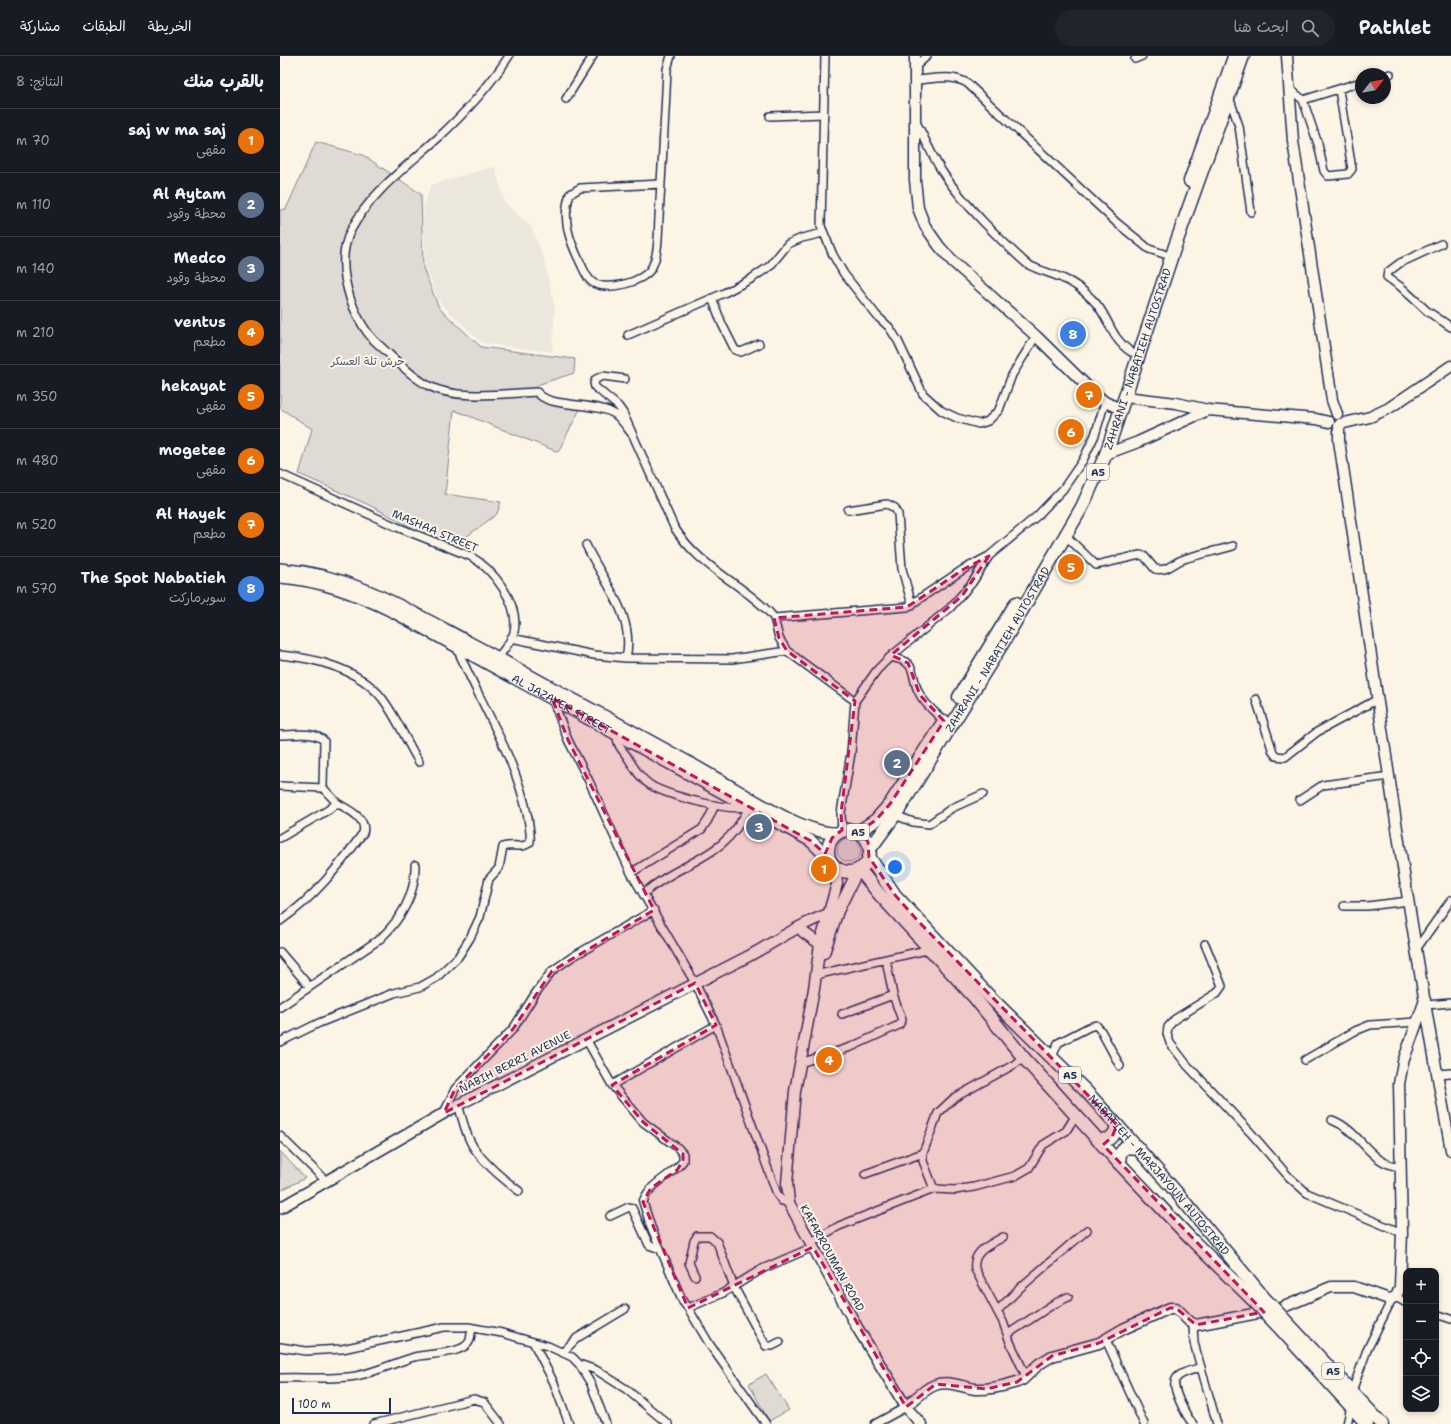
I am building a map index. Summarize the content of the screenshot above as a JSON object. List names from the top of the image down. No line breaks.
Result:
{"streets":{"highway":["ZAHRANI - NABATIEH AUTOSTRAD","A5","NABATIEH - MARJAYOUN AUTOSTRAD"],"main road":["AL JAZAYER STREET"],"street":["MASHAA STREET","NABIH BERRI AVENUE","KAFARROUMAN ROAD"]},"crossings":[["ZAHRANI - NABATIEH AUTOSTRAD","A5"],["ZAHRANI - NABATIEH AUTOSTRAD","AL JAZAYER STREET"],["ZAHRANI - NABATIEH AUTOSTRAD","NABATIEH - MARJAYOUN AUTOSTRAD"],["A5","AL JAZAYER STREET"],["A5","NABATIEH - MARJAYOUN AUTOSTRAD"],["MASHAA STREET","AL JAZAYER STREET"],["AL JAZAYER STREET","NABATIEH - MARJAYOUN AUTOSTRAD"]],"parks":["حرش تلة العسكر"],"scale_bar":"100 m","north":"top right","page":{"header":"Pathlet","search":"ابحث هنا","nav":["الخريطة","الطبقات","مشاركة"],"heading":["بالقرب منك","النتائج: 8"],"list":[{"mark":"1","name":"saj w ma saj","note":"مقهى","value":"70 m"},{"mark":"2","name":"Al Aytam","note":"محطة وقود","value":"110 m"},{"mark":"3","name":"Medco","note":"محطة وقود","value":"140 m"},{"mark":"4","name":"ventus","note":"مطعم","value":"210 m"},{"mark":"5","name":"hekayat","note":"مقهى","value":"350 m"},{"mark":"6","name":"mogetee","note":"مقهى","value":"480 m"},{"mark":"7","name":"Al Hayek","note":"مطعم","value":"520 m"},{"mark":"8","name":"The Spot Nabatieh","note":"سوبرماركت","value":"570 m"}],"pins":["8","7","6","5","2","3","1","4"],"map_buttons":["+","−"],"scale":"100 m"}}
